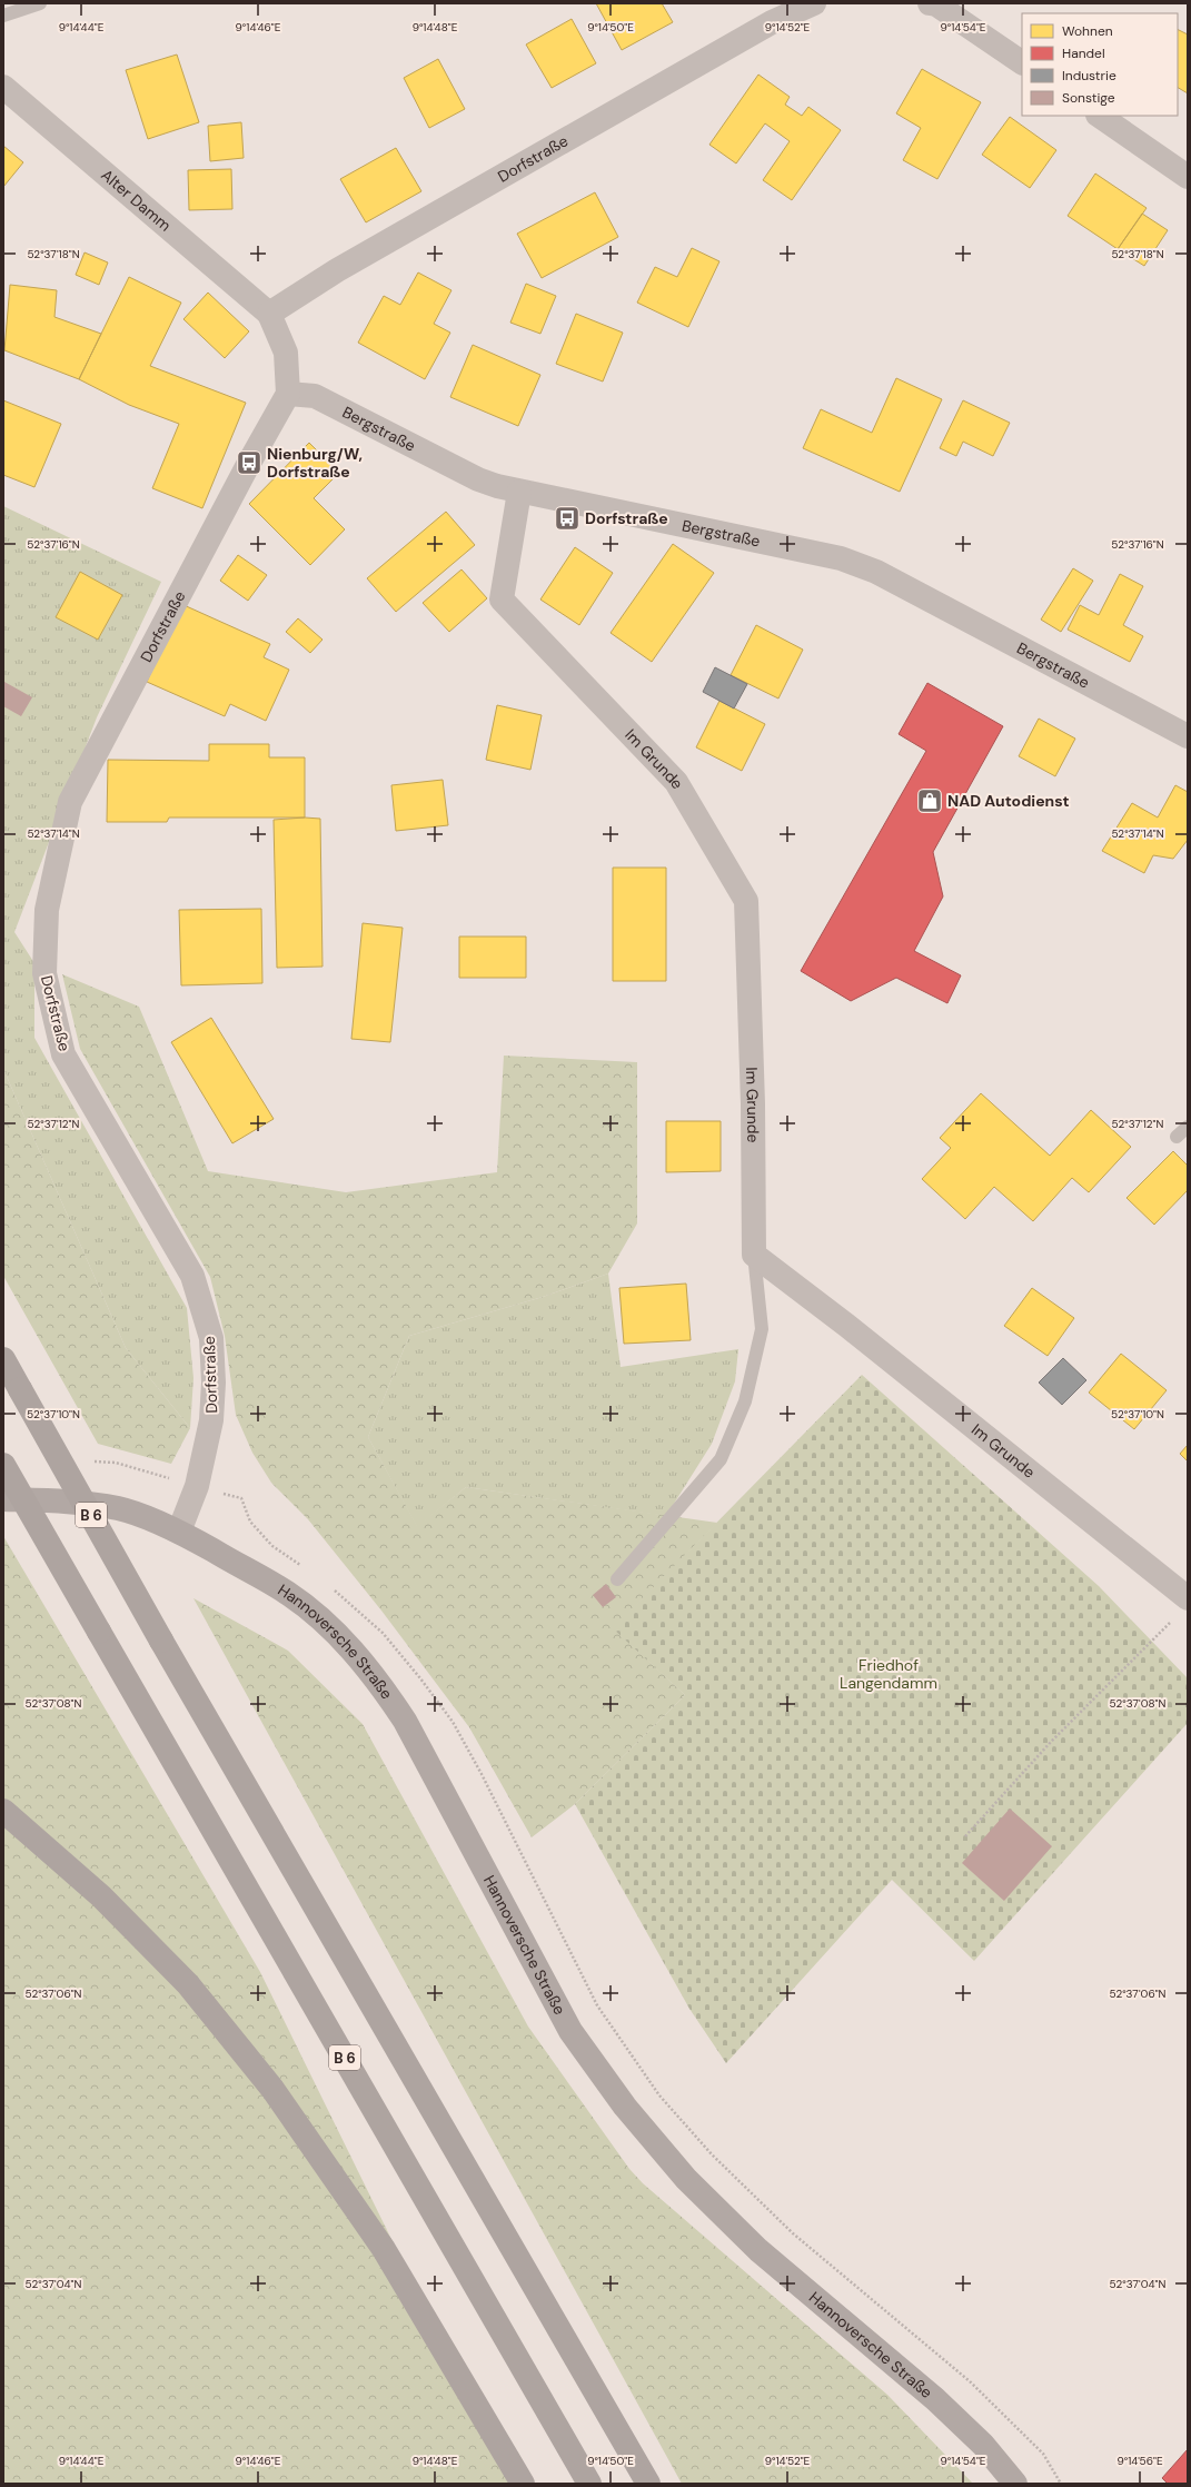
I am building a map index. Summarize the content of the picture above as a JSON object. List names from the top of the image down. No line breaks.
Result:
{"streets":{"highway":["B 6"],"main road":["Hannoversche Straße"],"street":["Dorfstraße","Alter Damm","Bergstraße","Im Grunde"]},"crossings":[["Dorfstraße","Alter Damm"],["Dorfstraße","Bergstraße"],["Dorfstraße","Hannoversche Straße"],["Bergstraße","Im Grunde"]],"parks":["Friedhof Langendamm"],"places":{"bus stop":["Nienburg/W, Dorfstraße","Dorfstraße"],"shop":["NAD Autodienst"]},"legend":["Wohnen","Handel","Industrie","Sonstige"],"coordinates":["9°14'44\"E","9°14'46\"E","9°14'48\"E","9°14'50\"E","9°14'52\"E","9°14'54\"E","52°37'18\"N","52°37'16\"N","52°37'14\"N","52°37'12\"N","52°37'10\"N","52°37'08\"N","52°37'06\"N","52°37'04\"N","9°14'56\"E"]}
